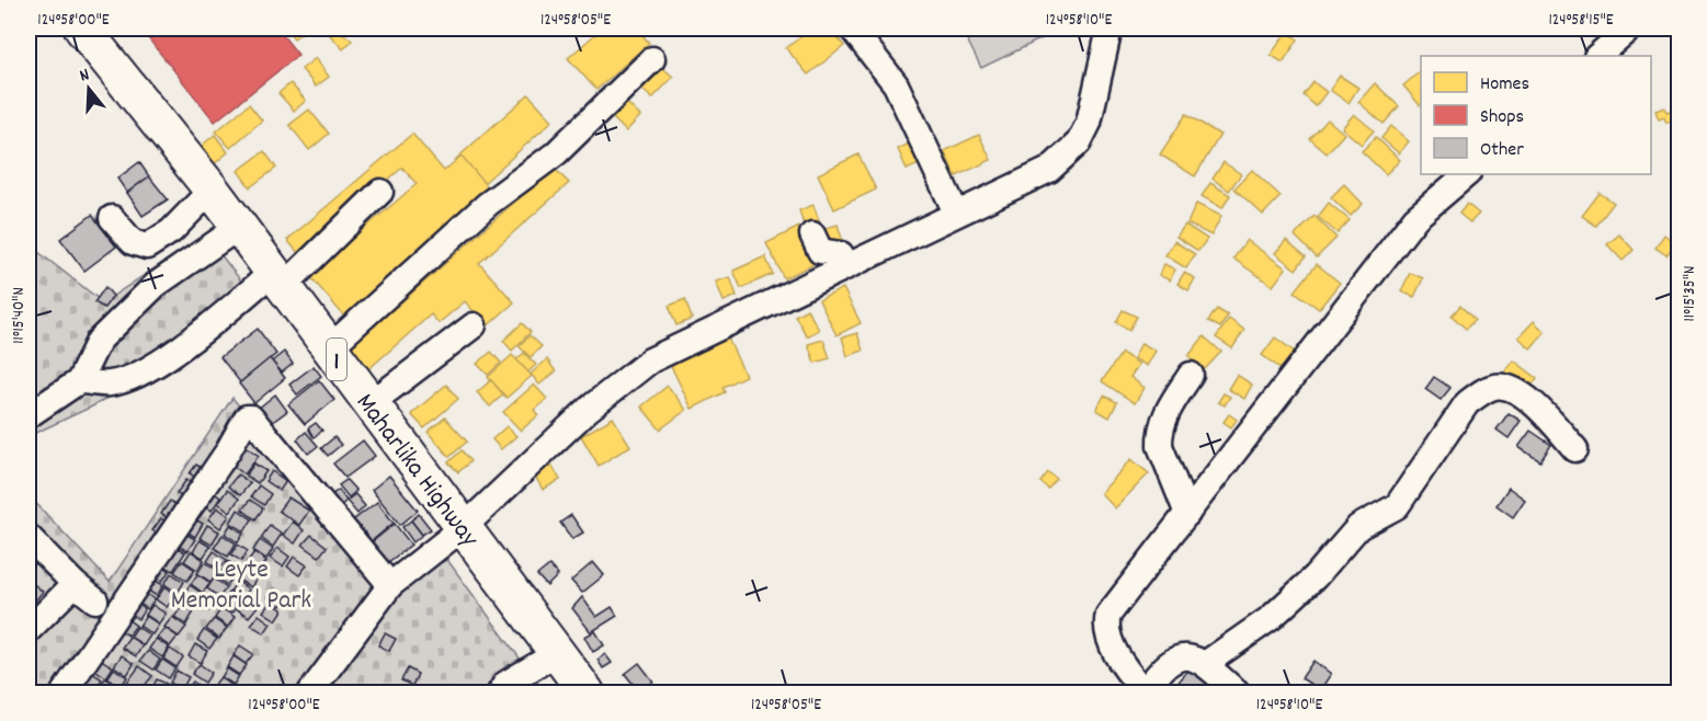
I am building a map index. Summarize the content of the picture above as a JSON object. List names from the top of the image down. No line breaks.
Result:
{"streets":{"highway":["1","Maharlika Highway"]},"parks":["Leyte Memorial Park"],"legend":["Homes","Shops","Other"],"north":"top","coordinates":["124°58'00\"E","124°58'05\"E","124°58'10\"E","124°58'15\"E","11°15'35\"N","11°15'40\"N"]}
